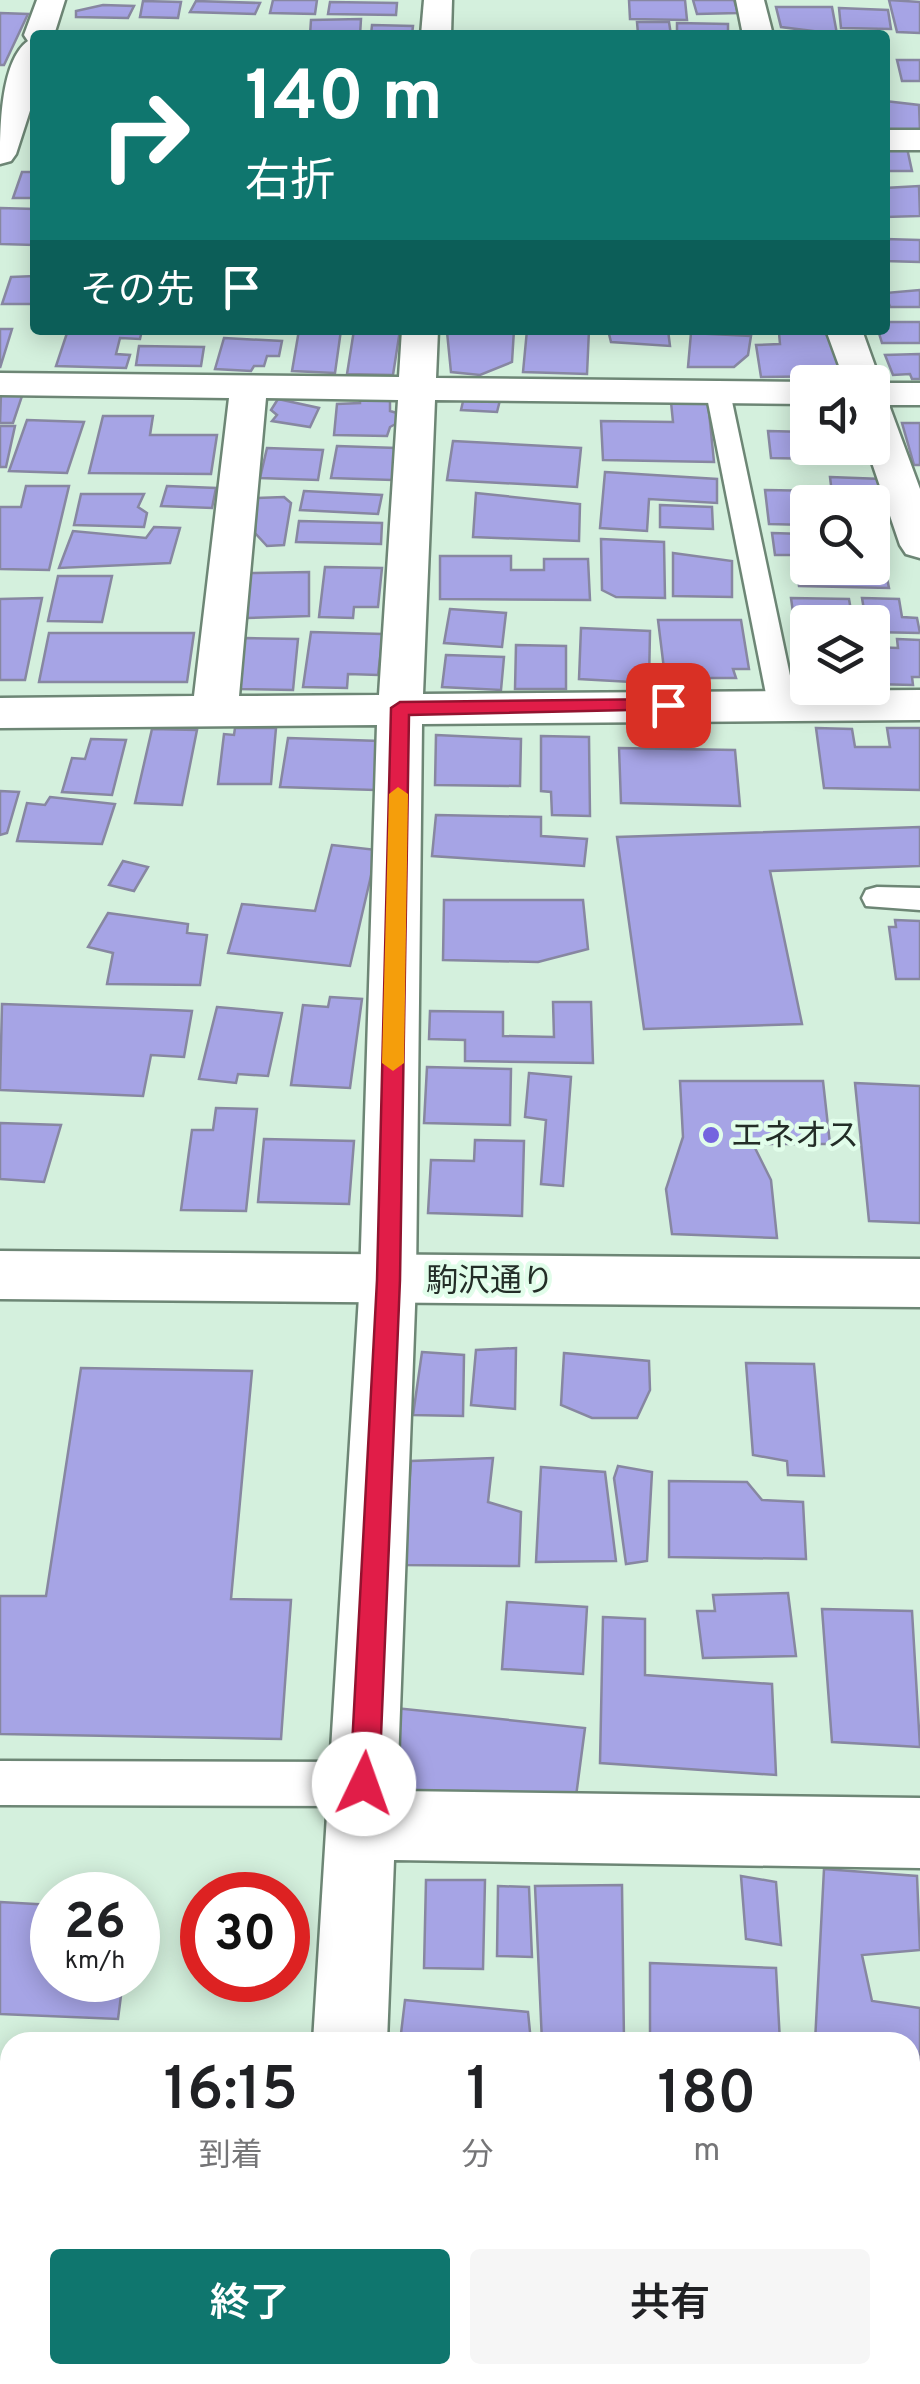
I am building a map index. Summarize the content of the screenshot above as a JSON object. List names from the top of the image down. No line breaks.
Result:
{"streets":{"street":["駒沢通り"]},"places":["エネオス"],"page":{"turn":["140 m","右折"],"then":"その先","speed":"26 km/h","limit":"30","eta":["16:15","到着","1","分","180","m"],"buttons":["終了","共有"]}}
